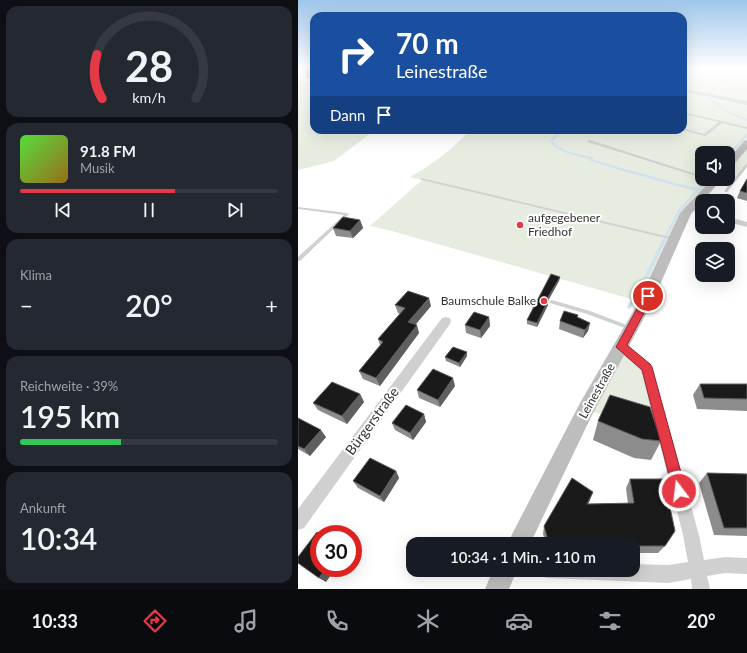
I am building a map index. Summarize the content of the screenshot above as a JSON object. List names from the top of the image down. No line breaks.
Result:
{"streets":{"main road":["Leinestraße"],"street":["Bürgerstraße"]},"places":["aufgegebener Friedhof","Baumschule Balke"],"page":{"turn":["70 m","Leinestraße"],"then":"Dann","song":["91.8 FM","Musik"],"tile":["Klima",["Reichweite · 39%","195 km"],["Ankunft","10:34"]],"heat":["−","20°","+"],"limit":"30","trip":"10:34 · 1 Min. · 110 m","tabs":["10:33","20°"],"gauge":["28","km/h"]}}
